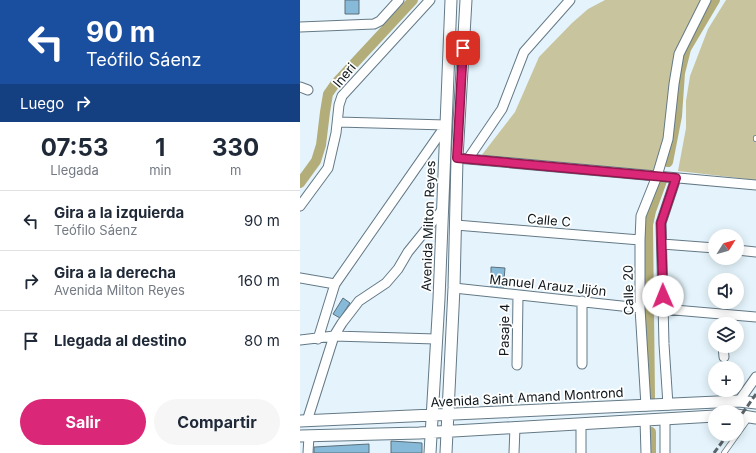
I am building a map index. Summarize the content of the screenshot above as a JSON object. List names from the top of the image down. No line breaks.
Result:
{"streets":{"street":["Ineri","Calle C","Avenida Milton Reyes","Manuel Arauz Jijón","Calle 20","Pasaje 4","Avenida Saint Amand Montrond"]},"crossings":[["Calle C","Avenida Milton Reyes"],["Calle C","Calle 20"],["Avenida Milton Reyes","Manuel Arauz Jijón"],["Avenida Milton Reyes","Avenida Saint Amand Montrond"],["Manuel Arauz Jijón","Calle 20"],["Manuel Arauz Jijón","Pasaje 4"],["Calle 20","Avenida Saint Amand Montrond"]],"north":"top right","page":{"turn":["90 m","Teófilo Sáenz"],"then":"Luego","eta":["07:53","Llegada","1","min","330","m"],"list":[{"name":"Gira a la izquierda","note":"Teófilo Sáenz","value":"90 m"},{"name":"Gira a la derecha","note":"Avenida Milton Reyes","value":"160 m"},{"name":"Llegada al destino","value":"80 m"}],"map_buttons":["+","−"],"buttons":["Salir","Compartir"]}}
